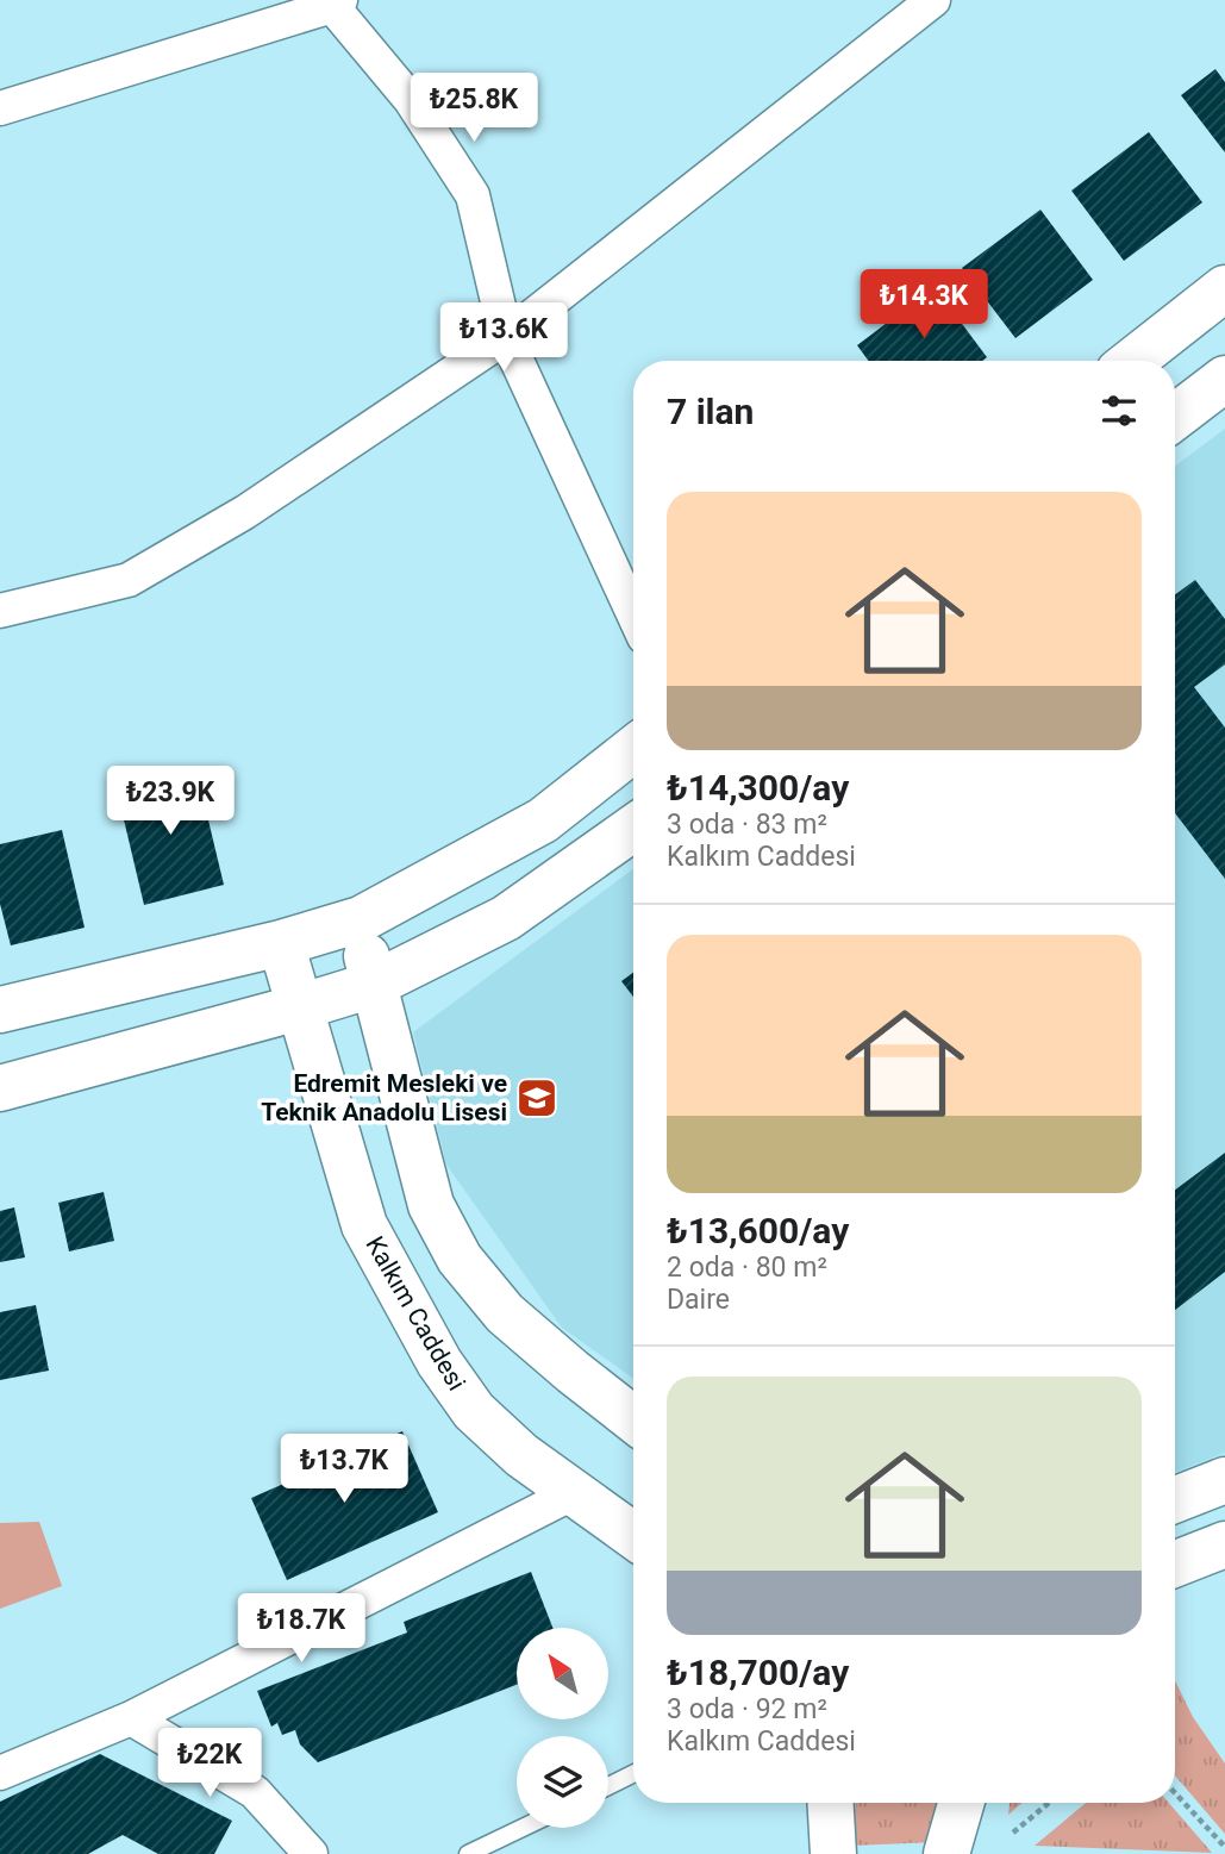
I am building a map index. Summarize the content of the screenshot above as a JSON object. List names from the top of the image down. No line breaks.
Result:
{"streets":{"main road":["Kalkım Caddesi"]},"places":{"school or university":["Edremit Mesleki ve Teknik Anadolu Lisesi"]},"north":"top left","page":{"price":["₺25.8K","₺14.3K","₺13.6K","₺23.9K","₺13.7K","₺18.7K","₺22K"],"heading":"7 ilan","list":[{"name":"₺14,300/ay","note":"3 oda · 83 m² · Kalkım Caddesi"},{"name":"₺13,600/ay","note":"2 oda · 80 m² · Daire"},{"name":"₺18,700/ay","note":"3 oda · 92 m² · Kalkım Caddesi"}]}}
